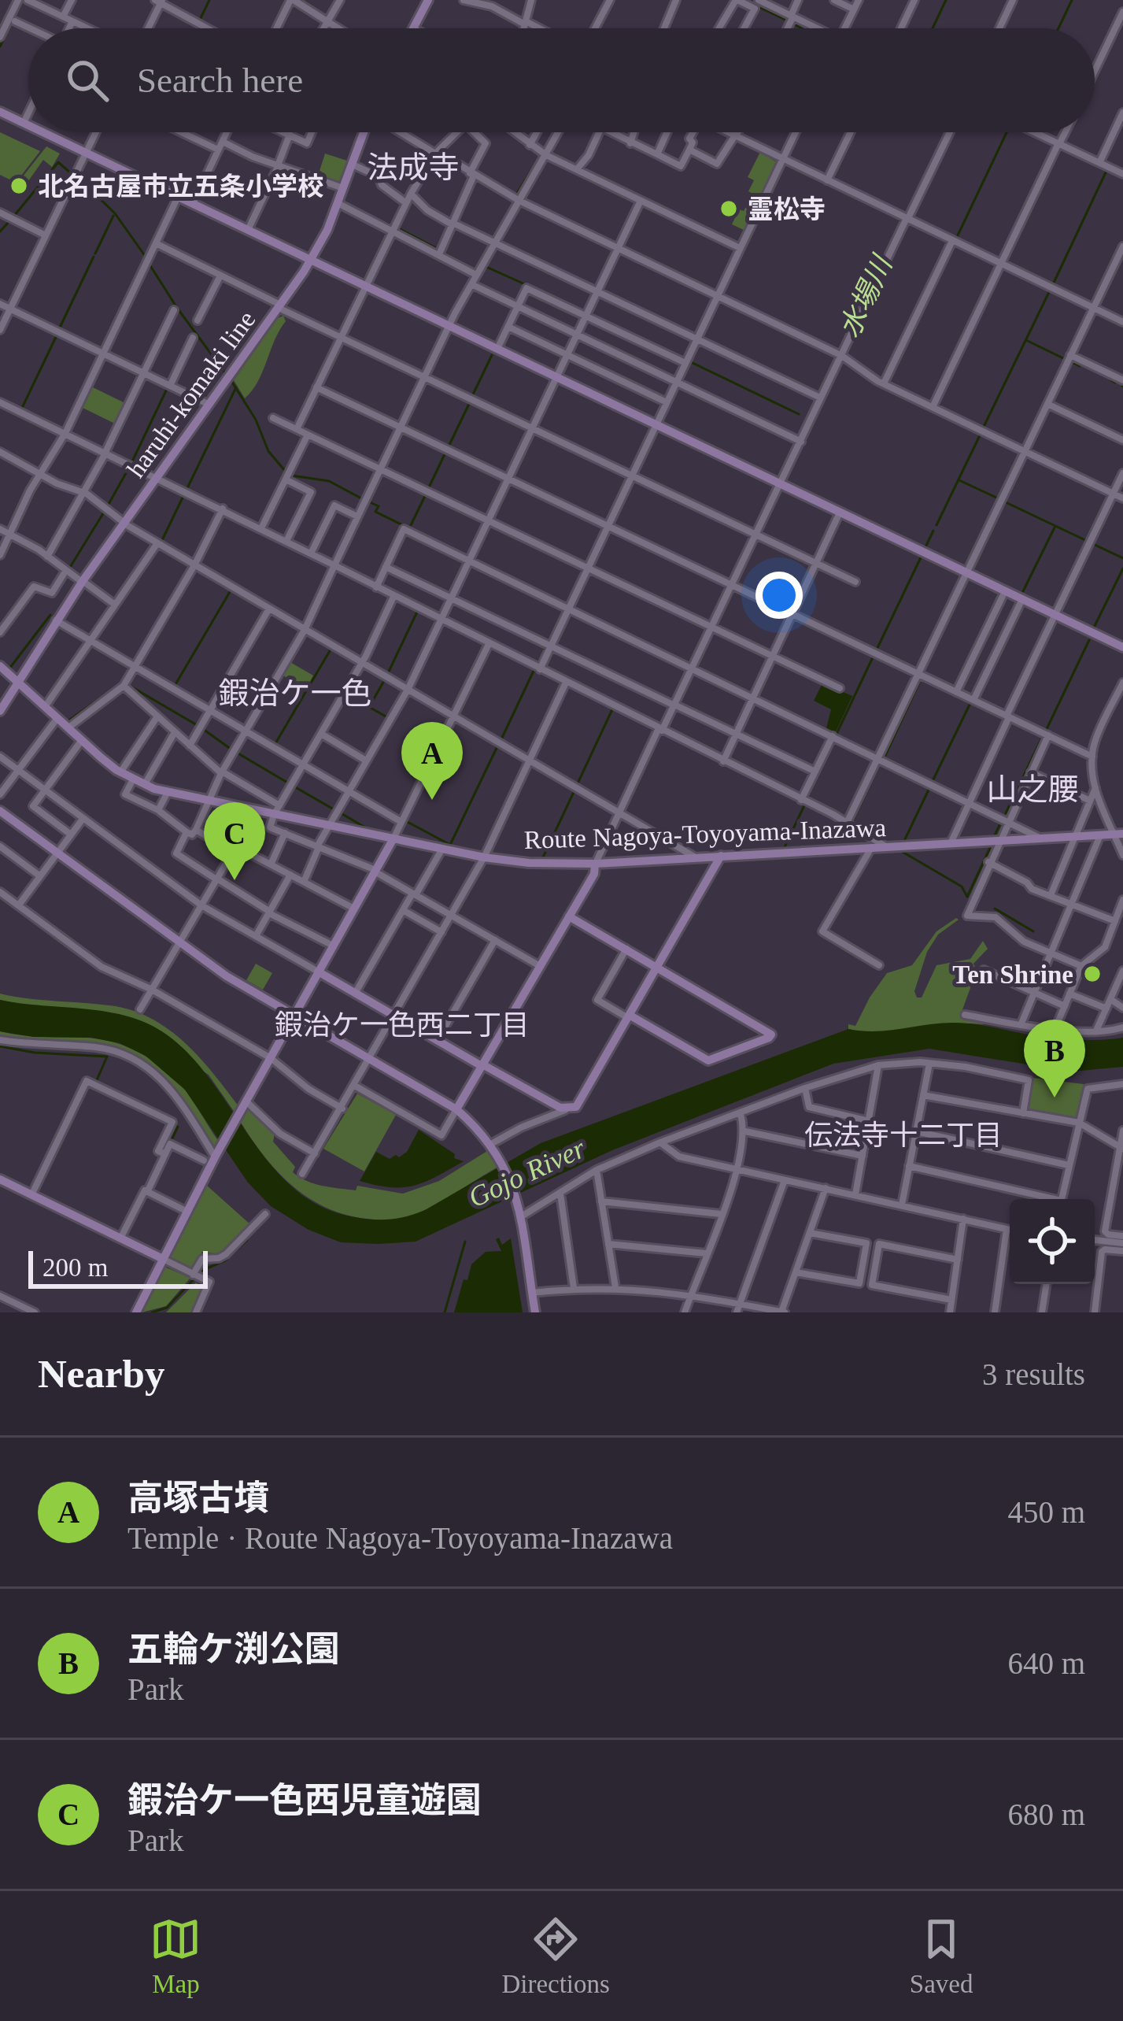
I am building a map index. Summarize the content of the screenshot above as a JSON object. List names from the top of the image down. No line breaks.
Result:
{"streets":{"street":["haruhi-komaki line","Route Nagoya-Toyoyama-Inazawa"]},"crossings":[["haruhi-komaki line","Route Nagoya-Toyoyama-Inazawa"]],"districts":["法成寺","鍜治ケ一色","山之腰","鍜治ケ一色西二丁目","伝法寺十二丁目"],"water":["水場川","Gojo River"],"places":["北名古屋市立五条小学校","霊松寺","Ten Shrine"],"scale_bar":"200 m","page":{"search":"Search here","pins":["A","C","B"],"scale":"200 m","heading":["Nearby","3 results"],"list":[{"mark":"A","name":"高塚古墳","note":"Temple · Route Nagoya-Toyoyama-Inazawa","value":"450 m"},{"mark":"B","name":"五輪ケ渕公園","note":"Park","value":"640 m"},{"mark":"C","name":"鍜治ケ一色西児童遊園","note":"Park","value":"680 m"}],"nav":["Map","Directions","Saved"]}}
